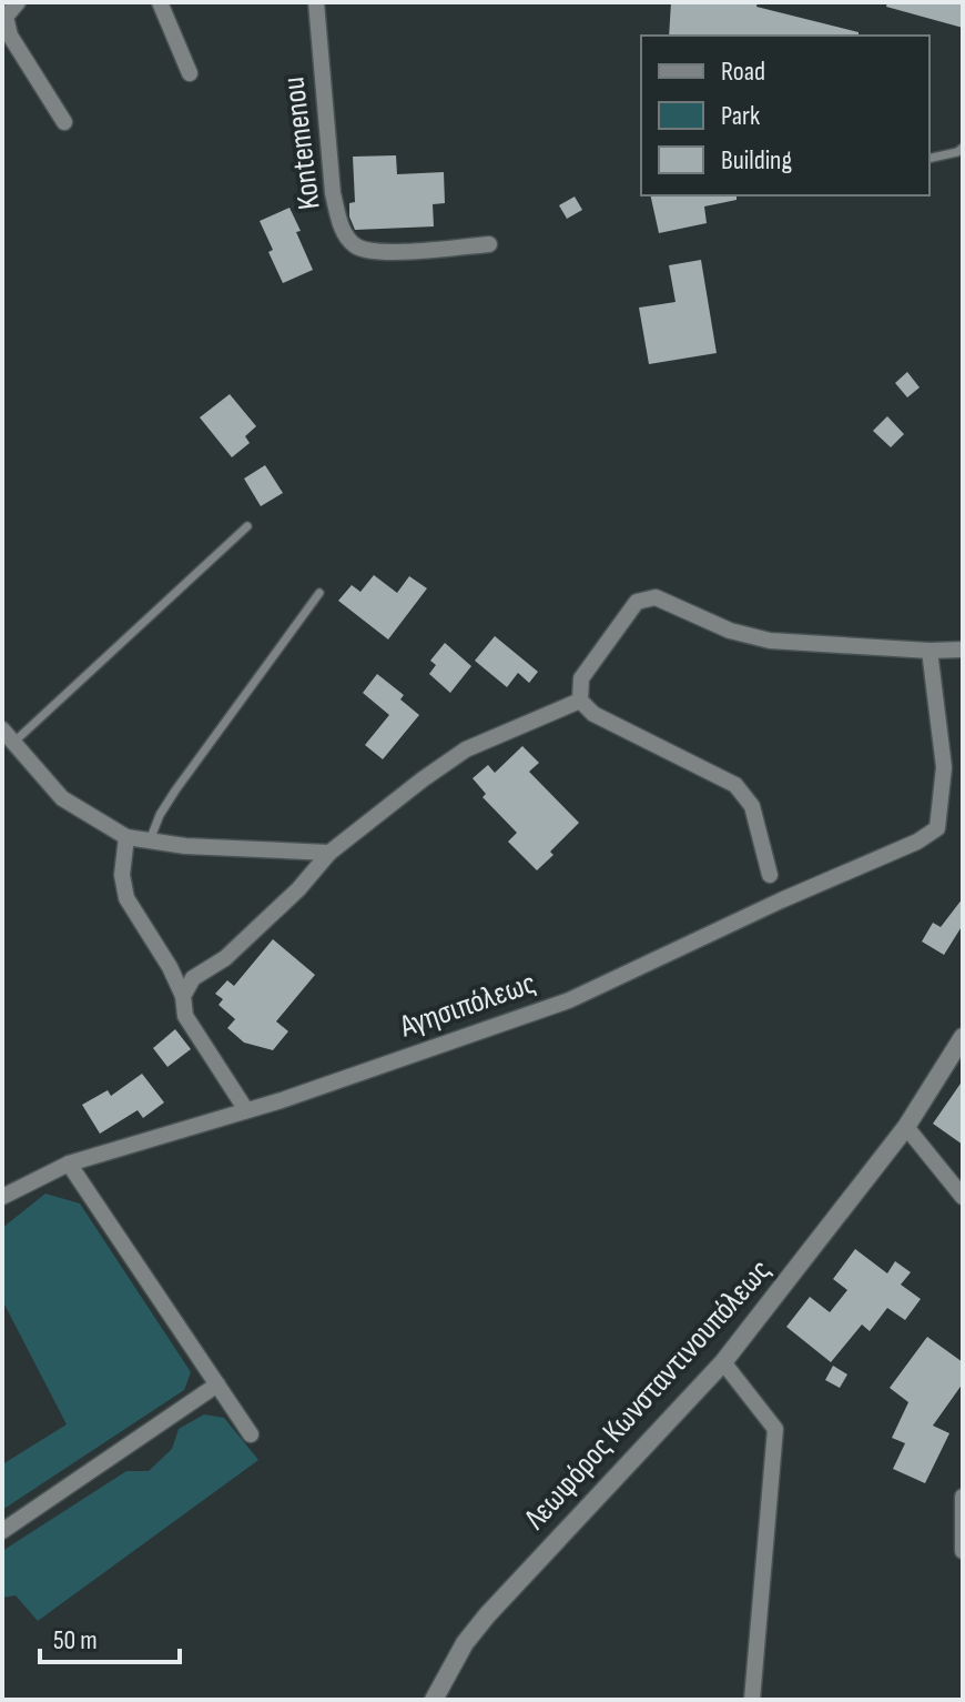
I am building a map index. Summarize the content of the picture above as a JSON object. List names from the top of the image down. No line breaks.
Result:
{"streets":{"street":["Kontemenou","Αγησιπόλεως","Λεωφόρος Κωνσταντινουπόλεως"]},"legend":["Road","Park","Building"],"scale_bar":"50 m"}
